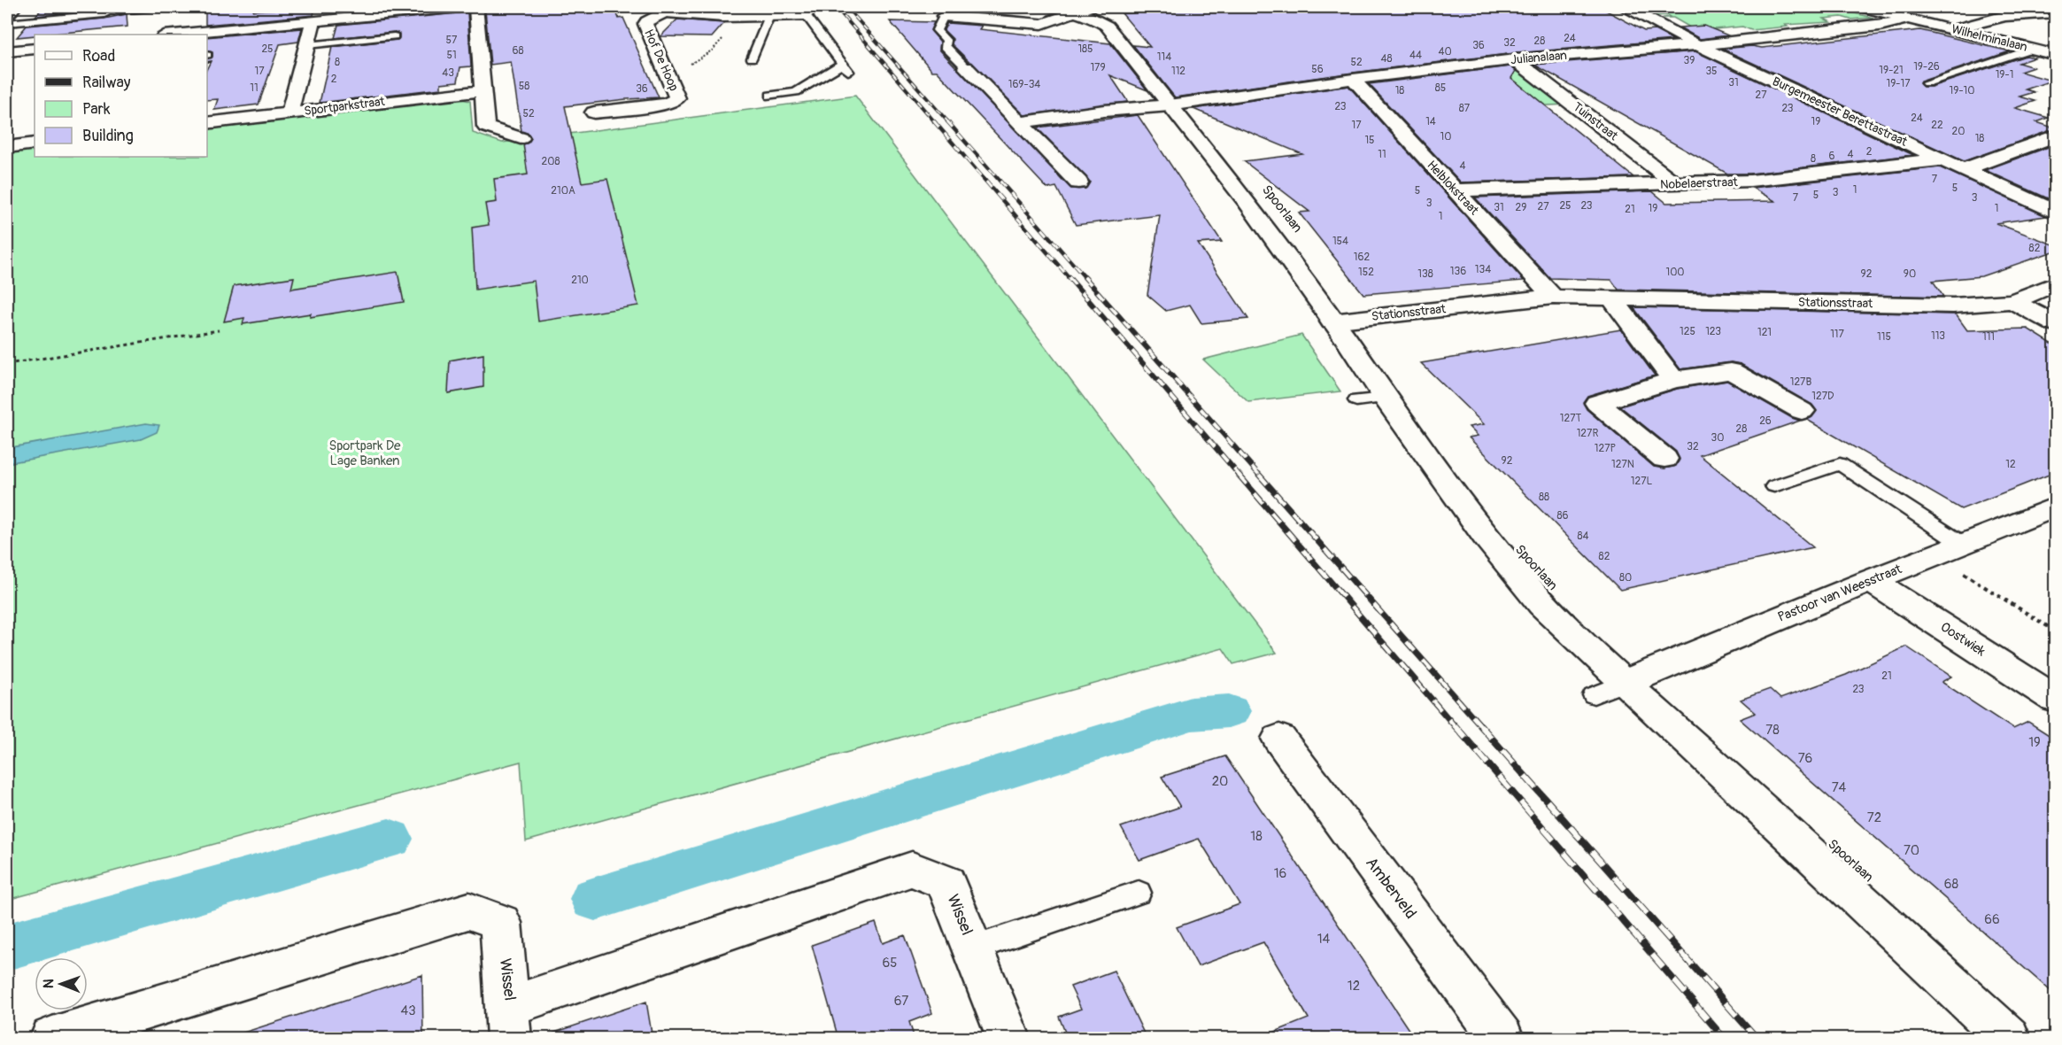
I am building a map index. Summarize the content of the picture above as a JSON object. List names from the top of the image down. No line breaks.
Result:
{"streets":{"street":["Wilhelminalaan","Julianalaan","Hof De Hoop","Sportparkstraat","Burgemeester Berettastraat","Tuinstraat","Nobelaerstraat","Helblokstraat","Spoorlaan","Stationsstraat","Pastoor van Weesstraat","Oostwiek","Amberveld","Wissel"]},"crossings":[["Wilhelminalaan","Julianalaan"],["Julianalaan","Burgemeester Berettastraat"],["Julianalaan","Tuinstraat"],["Julianalaan","Helblokstraat"],["Julianalaan","Spoorlaan"],["Burgemeester Berettastraat","Nobelaerstraat"],["Tuinstraat","Nobelaerstraat"],["Nobelaerstraat","Helblokstraat"],["Helblokstraat","Stationsstraat"],["Spoorlaan","Stationsstraat"],["Spoorlaan","Pastoor van Weesstraat"],["Pastoor van Weesstraat","Oostwiek"]],"parks":["Sportpark De Lage Banken"],"house_numbers":["24","57","28","32","36","25","185","68","40","51","44","114","48","39","8","52","19-26","179","56","19-21","17","112","35","43","19-1","2","31","19-17","169-34","58","11","85","36","18","19-10","27","23","87","23","52","24","14","19","17","22","20","10","18","15","2","11","4","6","8","208","4","7","5","1","210A","5","3","5","7","3","3","25","23","27","31","29","19","1","21","1","154","82","162","134","136","152","100","138","92","90","210","125","123","121","117","113","115","111","127B","127D","127T","26","28","127R","30","32","127P","92","127N","12","127L","88","86","84","82","80","21","23","78","19","76","20","74","72","18","70","16","68","66","14","65","12","67","43"],"legend":["Road","Railway","Park","Building"],"north":"left"}
